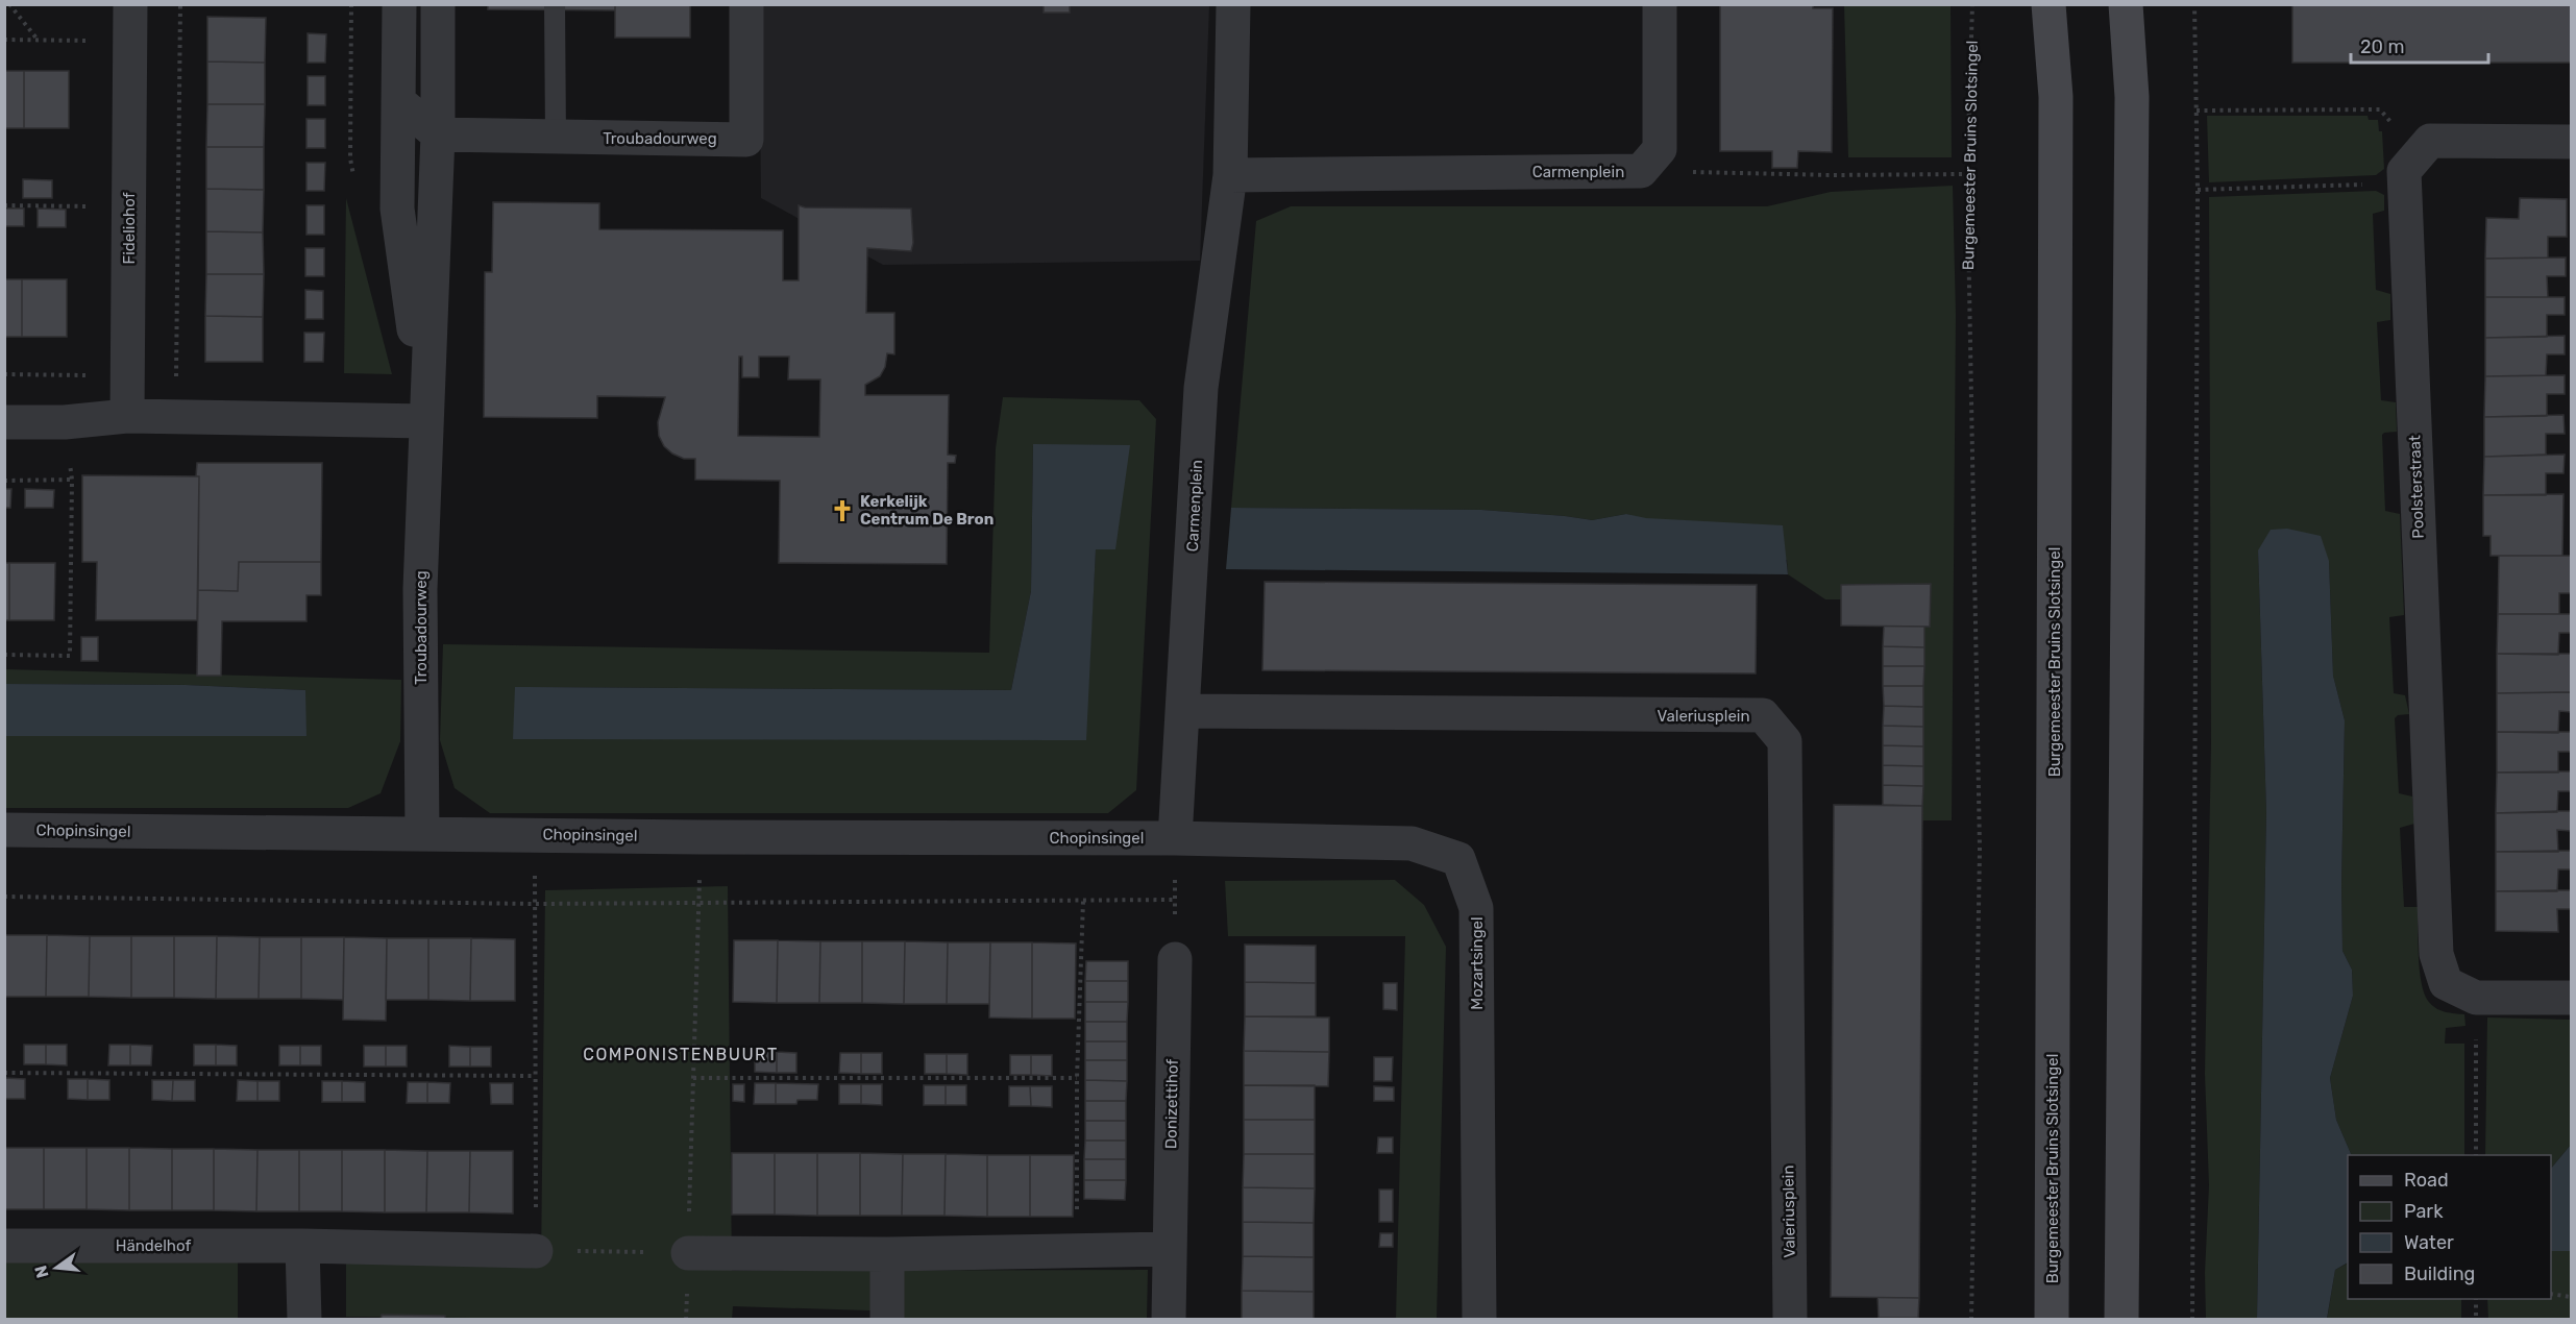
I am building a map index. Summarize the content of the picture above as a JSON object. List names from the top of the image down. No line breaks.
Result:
{"streets":{"main road":["Burgemeester Bruins Slotsingel"],"street":["Troubadourweg","Carmenplein","Fideliohof","Poolsterstraat","Valeriusplein","Chopinsingel","Mozartsingel","Donizettihof","Händelhof"]},"crossings":[["Troubadourweg","Chopinsingel"],["Carmenplein","Valeriusplein"],["Carmenplein","Chopinsingel"],["Carmenplein","Mozartsingel"],["Chopinsingel","Mozartsingel"]],"districts":["COMPONISTENBUURT"],"places":{"church":["Kerkelijk Centrum De Bron"]},"legend":["Road","Park","Water","Building"],"scale_bar":"20 m","north":"left"}
